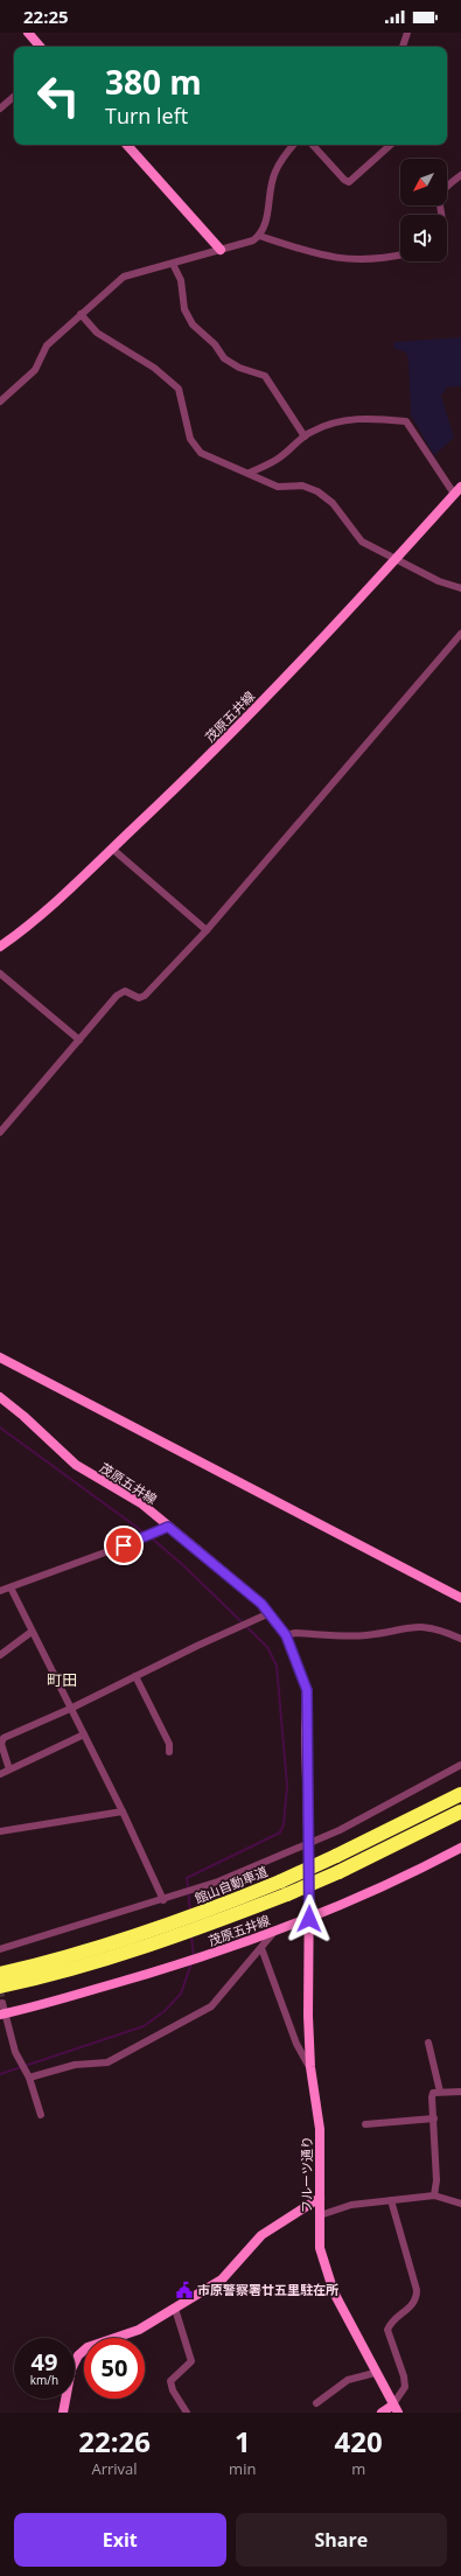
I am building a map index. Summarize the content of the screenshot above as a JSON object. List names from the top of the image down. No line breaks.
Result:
{"streets":{"highway":["館山自動車道"],"street":["茂原五井線","フルーツ通り"]},"crossings":[["茂原五井線","フルーツ通り"]],"districts":["町田"],"places":{"public building":["市原警察署廿五里駐在所"]},"north":"bottom left","page":{"status":"22:25","turn":["380 m","Turn left"],"speed":"49 km/h","limit":"50","eta":["22:26","Arrival","1","min","420","m"],"buttons":["Exit","Share"]}}
